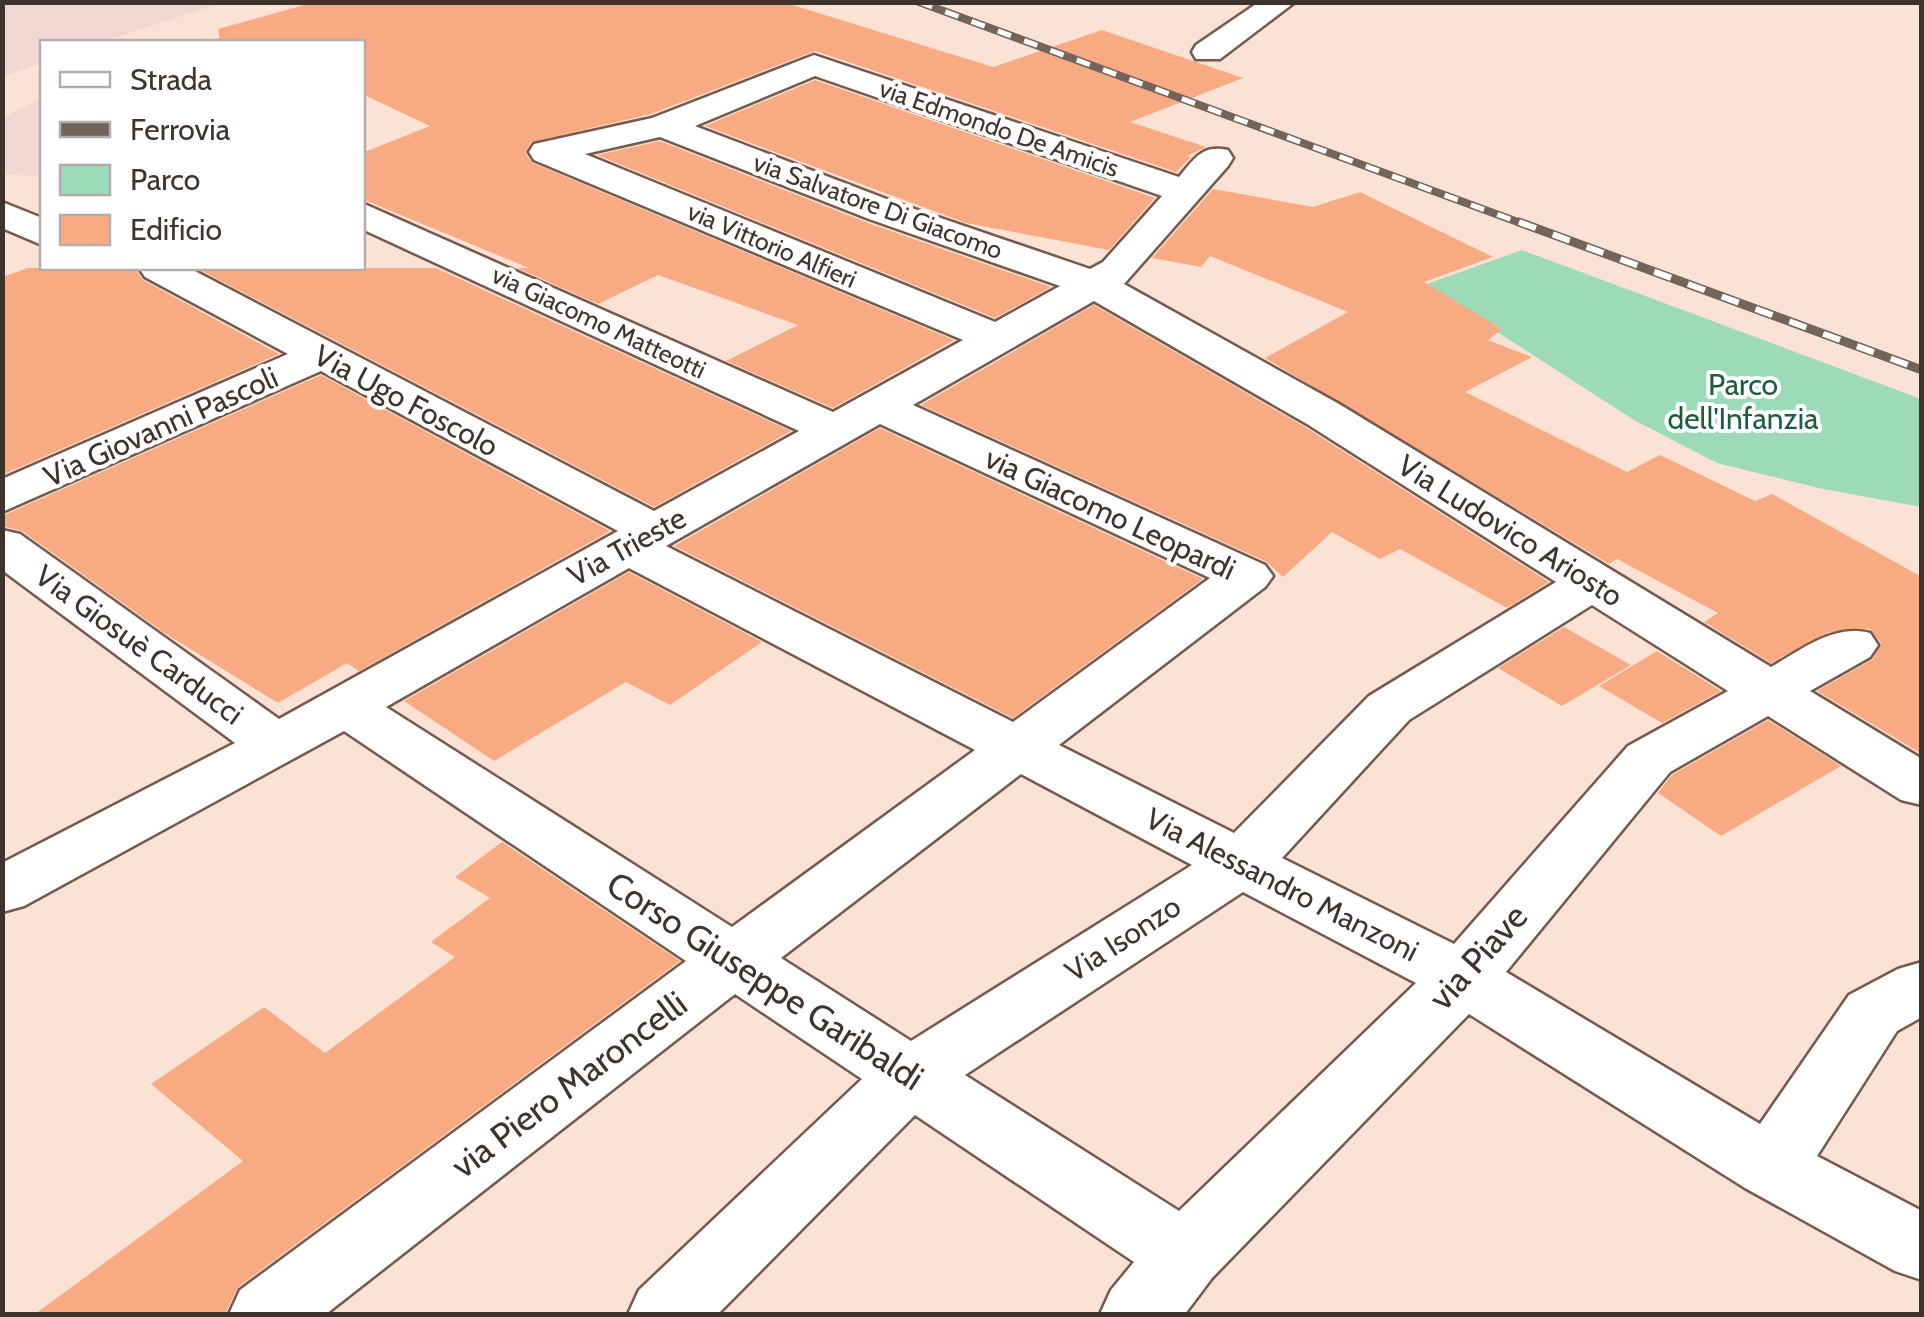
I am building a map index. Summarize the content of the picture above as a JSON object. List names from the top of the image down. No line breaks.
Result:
{"streets":{"street":["via Edmondo De Amicis","via Salvatore Di Giacomo","via Vittorio Alfieri","via Giacomo Matteotti","Via Ugo Foscolo","Via Giovanni Pascoli","via Giacomo Leopardi","Via Ludovico Ariosto","Via Trieste","Via Giosuè Carducci","Via Alessandro Manzoni","Via Isonzo","via Piave","Corso Giuseppe Garibaldi","via Piero Maroncelli"]},"crossings":[["via Edmondo De Amicis","via Salvatore Di Giacomo"],["via Edmondo De Amicis","via Vittorio Alfieri"],["via Edmondo De Amicis","Via Trieste"],["via Salvatore Di Giacomo","via Vittorio Alfieri"],["via Salvatore Di Giacomo","Via Ludovico Ariosto"],["via Salvatore Di Giacomo","Via Trieste"],["via Vittorio Alfieri","Via Trieste"],["via Giacomo Matteotti","via Giacomo Leopardi"],["via Giacomo Matteotti","Via Trieste"],["Via Ugo Foscolo","Via Giovanni Pascoli"],["Via Ugo Foscolo","Via Trieste"],["Via Ugo Foscolo","Via Alessandro Manzoni"],["via Giacomo Leopardi","Via Trieste"],["via Giacomo Leopardi","Via Alessandro Manzoni"],["via Giacomo Leopardi","via Piero Maroncelli"],["Via Ludovico Ariosto","Via Trieste"],["Via Ludovico Ariosto","Via Isonzo"],["Via Ludovico Ariosto","via Piave"],["Via Trieste","Via Giosuè Carducci"],["Via Trieste","Via Alessandro Manzoni"],["Via Trieste","Corso Giuseppe Garibaldi"],["Via Alessandro Manzoni","Via Isonzo"],["Via Alessandro Manzoni","via Piave"],["Via Alessandro Manzoni","via Piero Maroncelli"],["Via Isonzo","Corso Giuseppe Garibaldi"],["via Piave","Corso Giuseppe Garibaldi"],["Corso Giuseppe Garibaldi","via Piero Maroncelli"]],"parks":["Parco dell'Infanzia"],"legend":["Strada","Ferrovia","Parco","Edificio"]}
